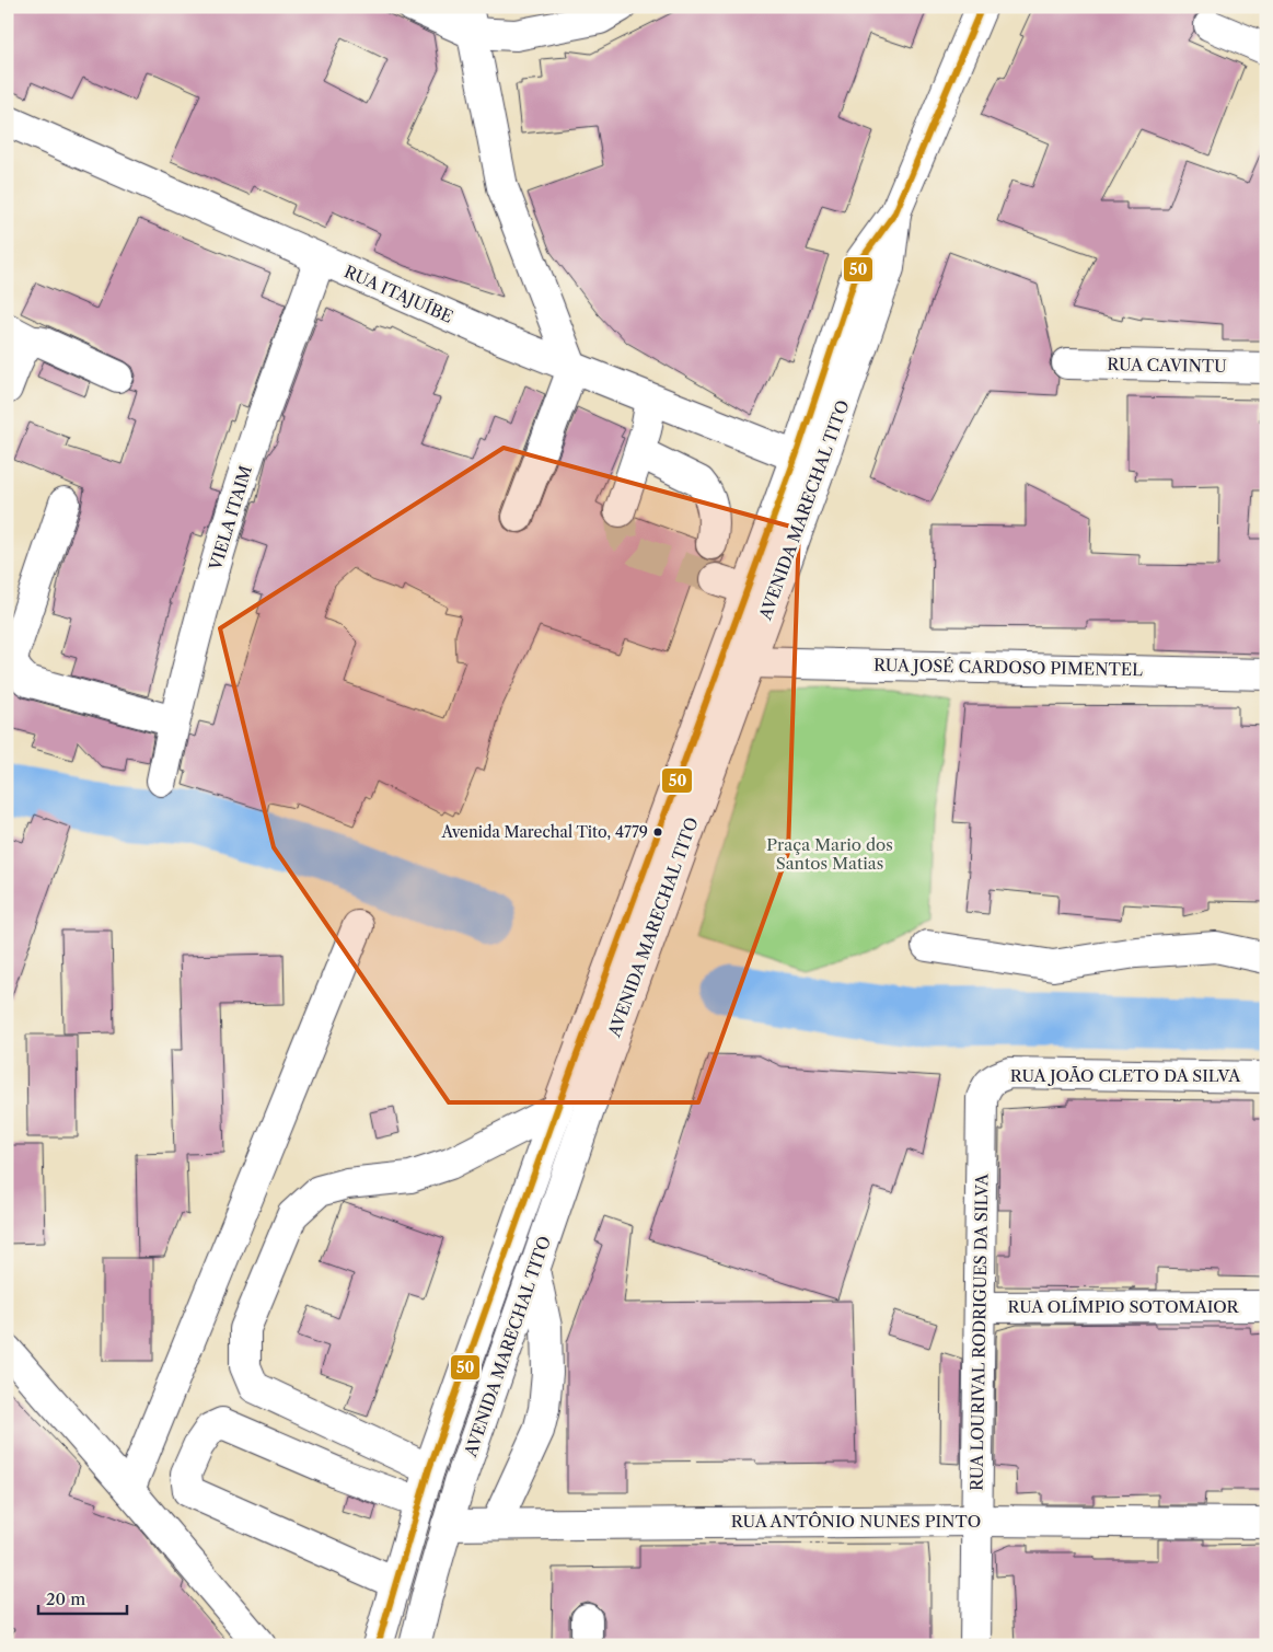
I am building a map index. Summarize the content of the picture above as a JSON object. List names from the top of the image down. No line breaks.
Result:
{"streets":{"street":["RUA ITAJUÍBE","RUA CAVINTU","AVENIDA MARECHAL TITO","VIELA ITAIM","RUA JOSÉ CARDOSO PIMENTEL","RUA JOÃO CLETO DA SILVA","RUA OLÍMPIO SOTOMAIOR","RUA LOURIVAL RODRIGUES DA SILVA","RUA ANTÔNIO NUNES PINTO"]},"crossings":[["RUA ITAJUÍBE","AVENIDA MARECHAL TITO"],["RUA ITAJUÍBE","VIELA ITAIM"],["AVENIDA MARECHAL TITO","RUA JOSÉ CARDOSO PIMENTEL"],["AVENIDA MARECHAL TITO","RUA ANTÔNIO NUNES PINTO"],["RUA JOÃO CLETO DA SILVA","RUA LOURIVAL RODRIGUES DA SILVA"],["RUA OLÍMPIO SOTOMAIOR","RUA LOURIVAL RODRIGUES DA SILVA"],["RUA LOURIVAL RODRIGUES DA SILVA","RUA ANTÔNIO NUNES PINTO"]],"parks":["Praça Mario dos Santos Matias"],"places":["Avenida Marechal Tito, 4779"],"lines":["transit line 50"],"scale_bar":"20 m"}
